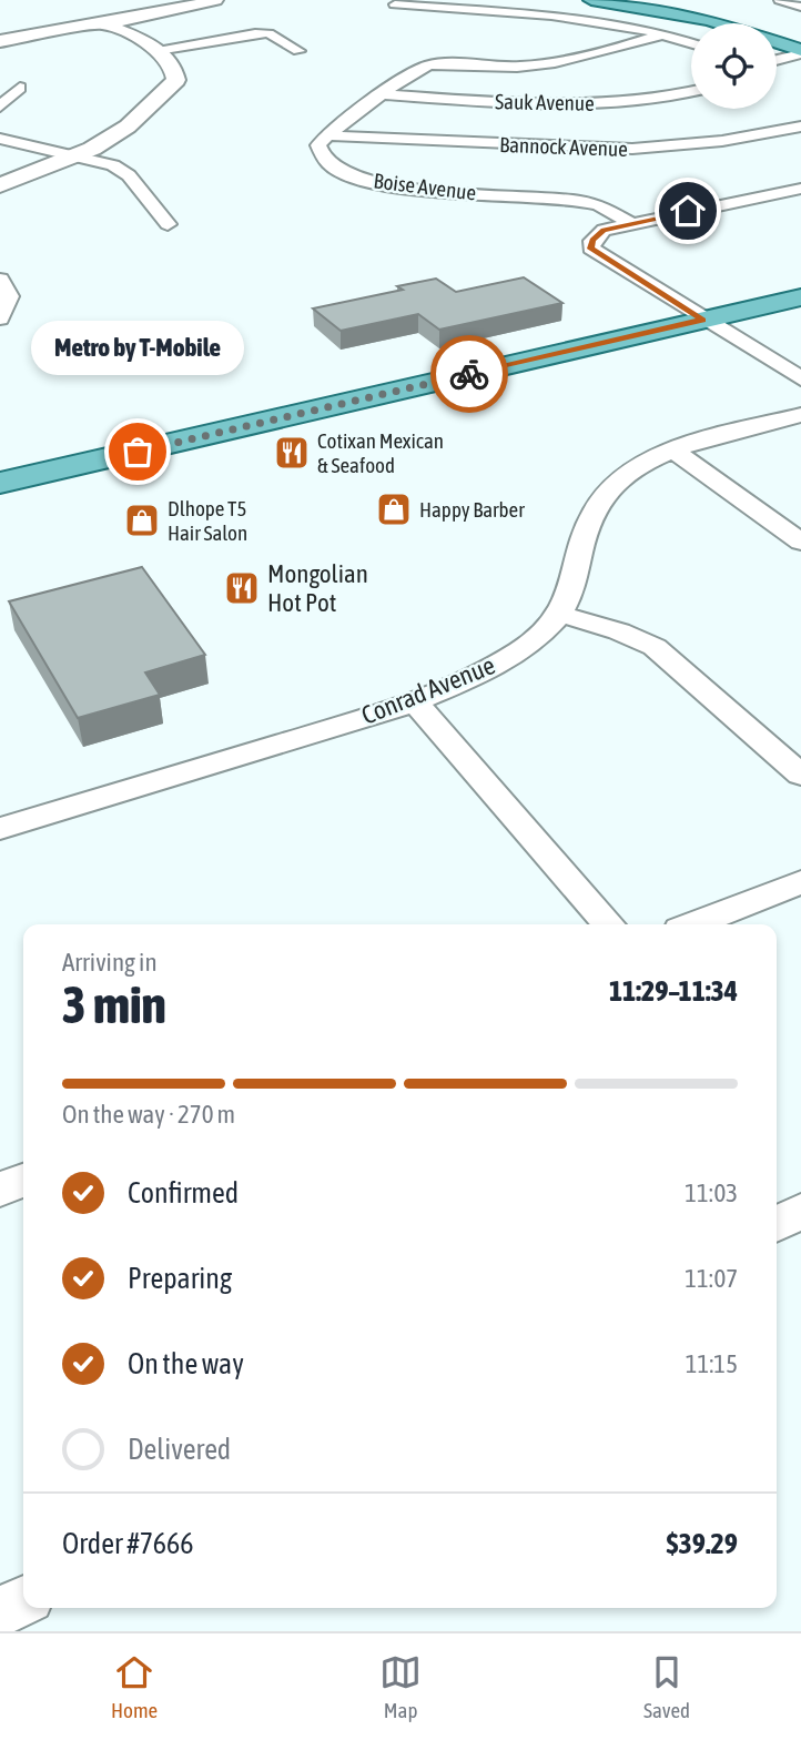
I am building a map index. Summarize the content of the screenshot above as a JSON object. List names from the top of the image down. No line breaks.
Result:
{"streets":{"street":["Sauk Avenue","Bannock Avenue","Boise Avenue","Conrad Avenue"]},"crossings":[["Bannock Avenue","Boise Avenue"]],"places":{"other":["Metro by T-Mobile"],"restaurant":["Cotixan Mexican & Seafood","Mongolian Hot Pot"],"shop":["Happy Barber","Dlhope T5 Hair Salon"]},"page":{"bubble":"Metro by T-Mobile","heading":["3 min","Arriving in","11:29–11:34"],"panel":["Order #7666","$39.29"],"bar":"On the way · 270 m","list":[["Confirmed","11:03"],["Preparing","11:07"],["On the way","11:15"],"Delivered"],"tabs":["Home","Map","Saved"]}}
